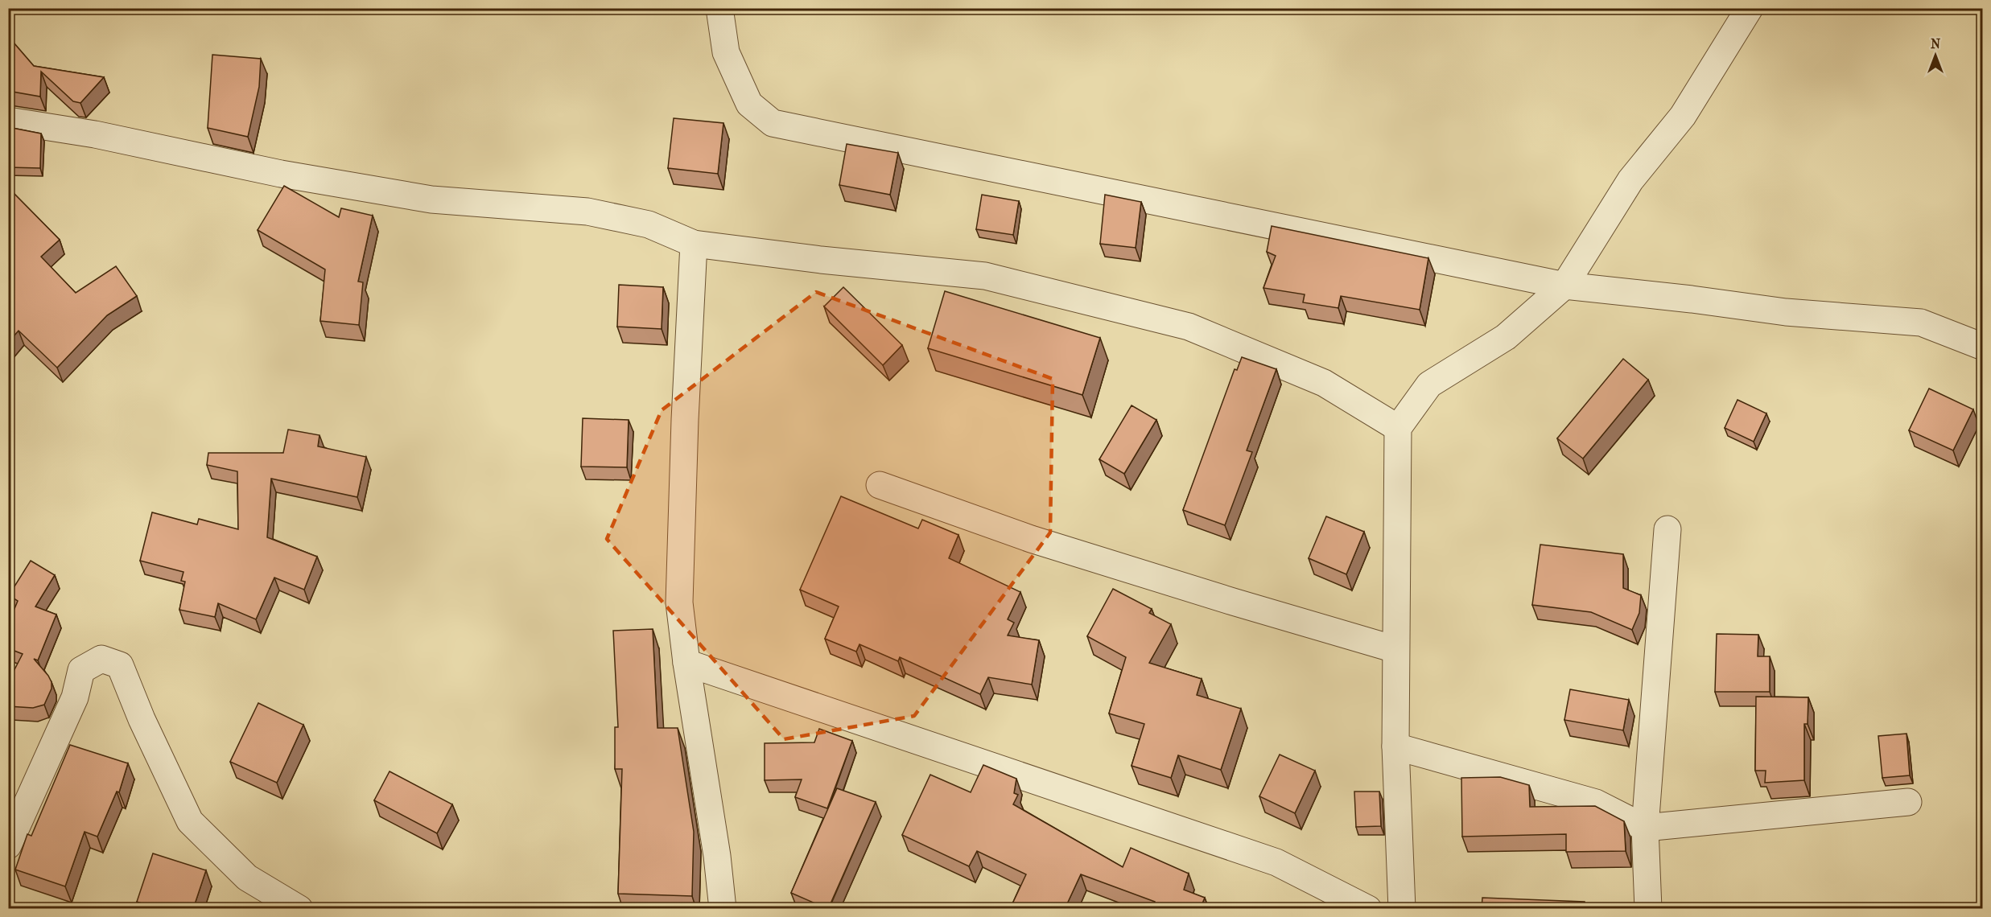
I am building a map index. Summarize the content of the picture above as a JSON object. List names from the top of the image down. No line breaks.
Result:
{"north":"top"}
